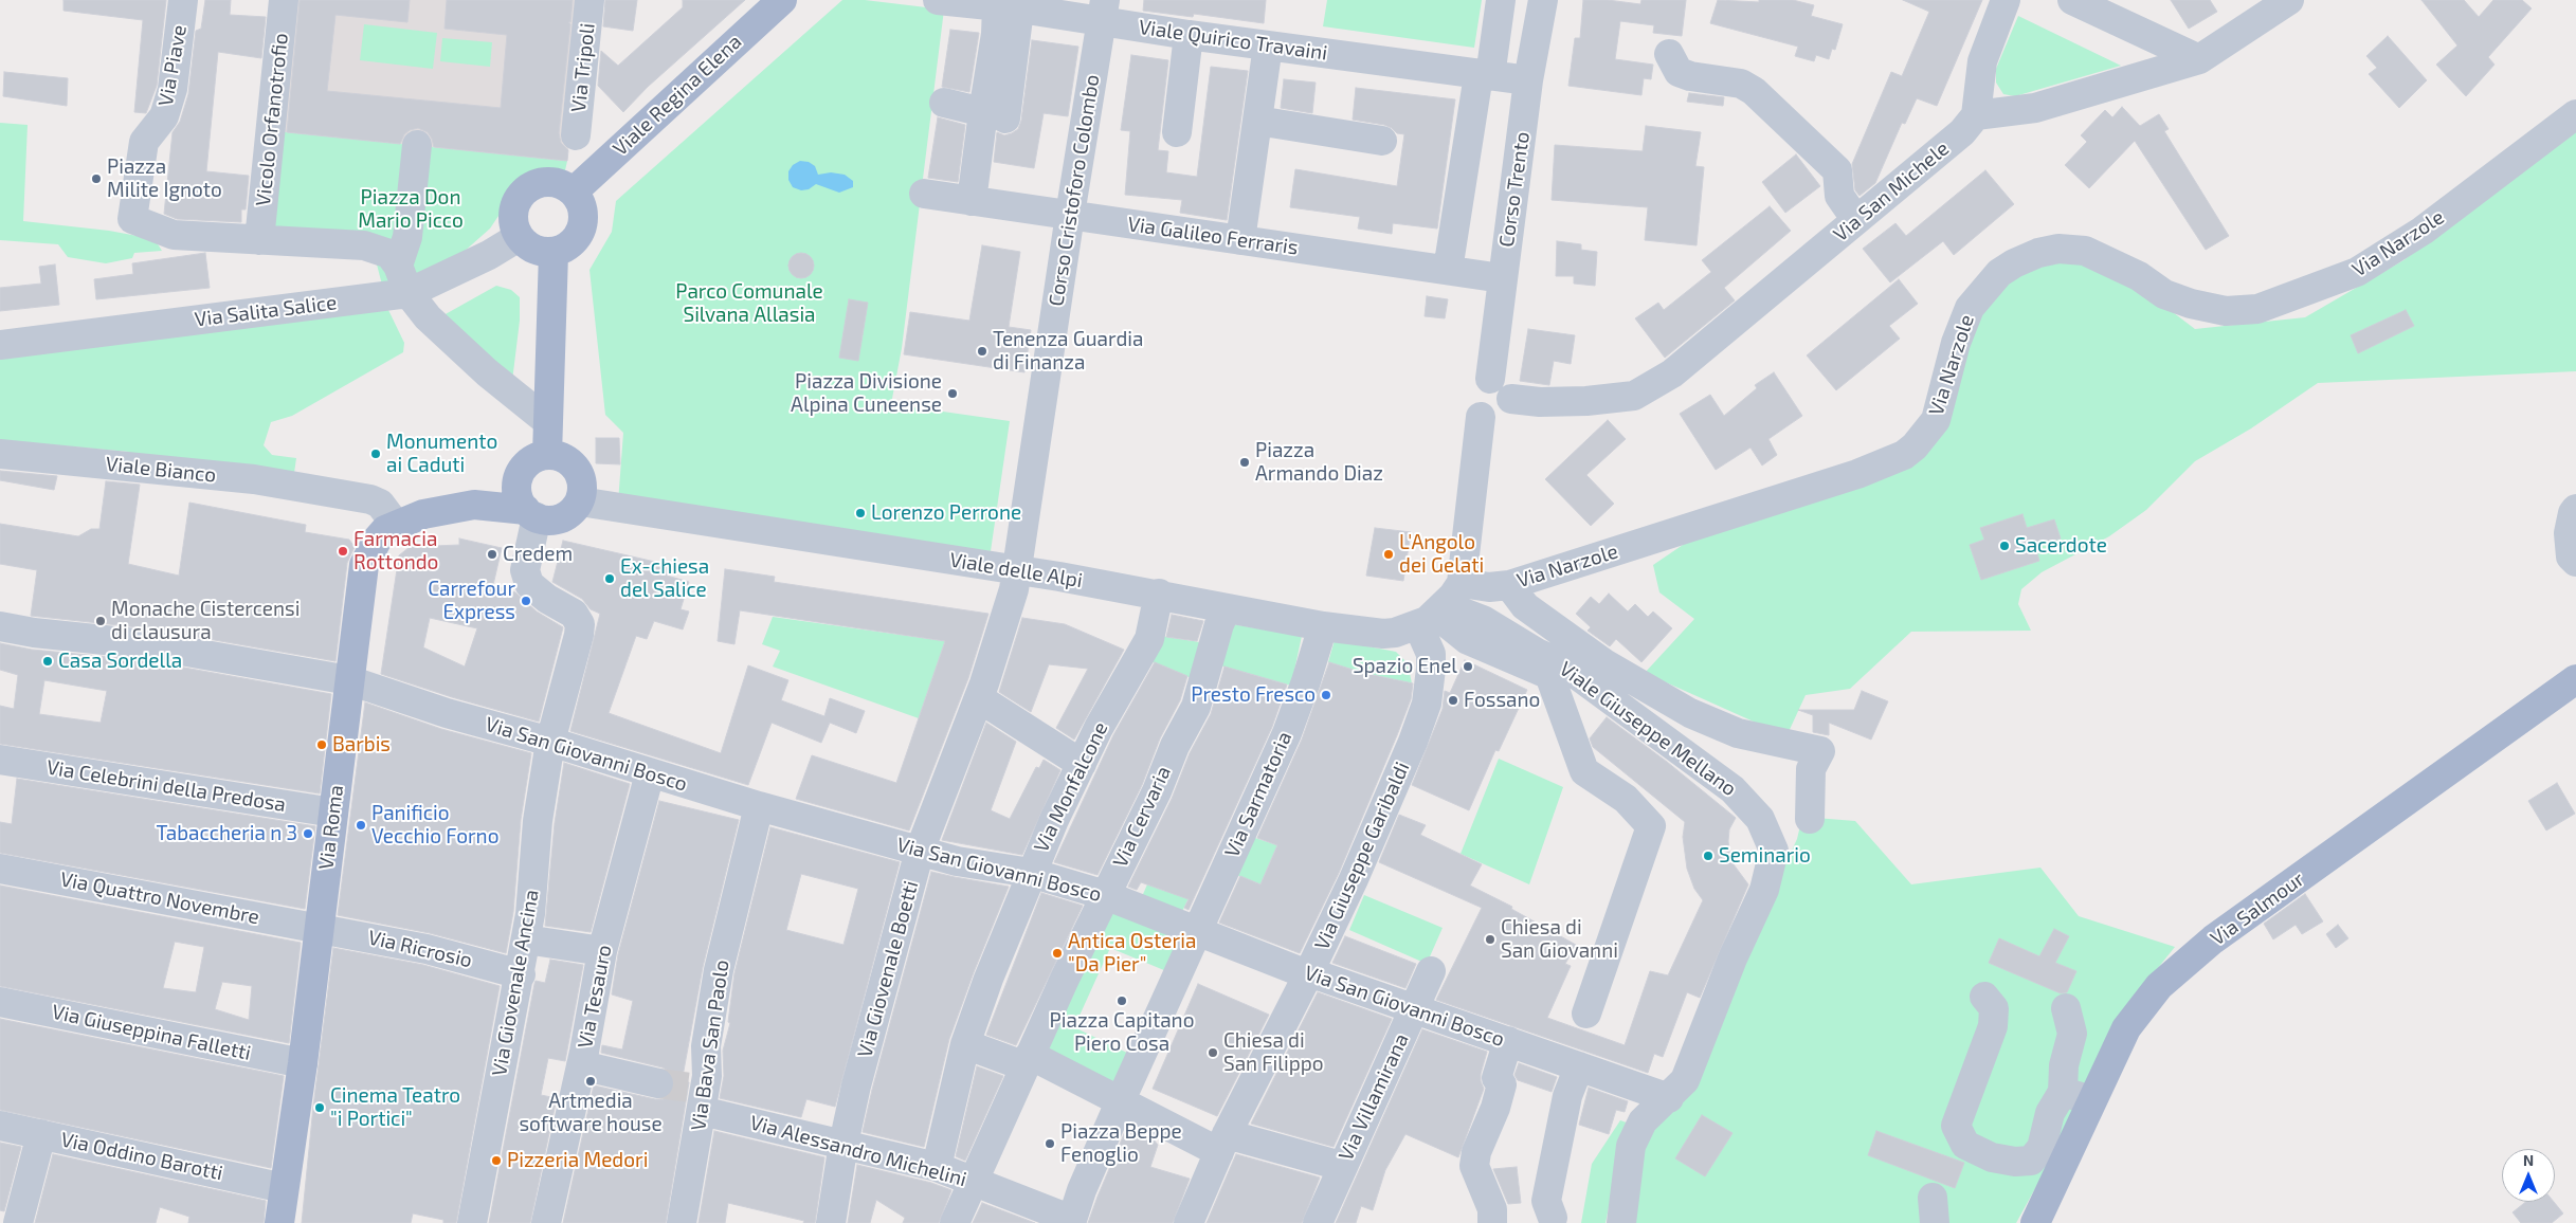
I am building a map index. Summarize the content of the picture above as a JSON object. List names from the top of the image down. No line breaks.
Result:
{"streets":{"main road":["Viale Regina Elena","Via Roma","Via Salmour"],"street":["Viale Quirico Travaini","Via Piave","Via Tripoli","Vicolo Orfanotrofio","Corso Trento","Corso Cristoforo Colombo","Via San Michele","Via Galileo Ferraris","Via Narzole","Via Salita Salice","Viale Bianco","Viale delle Alpi","Viale Giuseppe Mellano","Via San Giovanni Bosco","Via Celebrini della Predosa","Via Monfalcone","Via Sarmatoria","Via Cervaria","Via Giuseppe Garibaldi","Via Quattro Novembre","Via Ricrosio","Via Giovenale Boetti","Via Giovenale Ancina","Via Tesauro","Via Giuseppina Falletti","Via Bava San Paolo","Via Villamirana","Via Alessandro Michelini","Via Oddino Barotti"]},"crossings":[["Viale Quirico Travaini","Corso Trento"],["Viale Quirico Travaini","Corso Cristoforo Colombo"],["Via Piave","Vicolo Orfanotrofio"],["Viale Regina Elena","Via Salita Salice"],["Corso Trento","Via San Michele"],["Corso Trento","Via Galileo Ferraris"],["Corso Cristoforo Colombo","Via Galileo Ferraris"],["Corso Cristoforo Colombo","Viale delle Alpi"],["Corso Cristoforo Colombo","Via Giovenale Boetti"],["Via Narzole","Viale delle Alpi"],["Via Narzole","Viale Giuseppe Mellano"],["Via Narzole","Via Giuseppe Garibaldi"],["Viale Bianco","Via Roma"],["Viale delle Alpi","Viale Giuseppe Mellano"],["Viale delle Alpi","Via Monfalcone"],["Viale delle Alpi","Via Sarmatoria"],["Viale delle Alpi","Via Cervaria"],["Viale delle Alpi","Via Roma"],["Viale delle Alpi","Via Giuseppe Garibaldi"],["Viale delle Alpi","Via Giovenale Boetti"],["Viale delle Alpi","Via Giovenale Ancina"],["Viale Giuseppe Mellano","Via San Giovanni Bosco"],["Viale Giuseppe Mellano","Via Giuseppe Garibaldi"],["Via San Giovanni Bosco","Via Monfalcone"],["Via San Giovanni Bosco","Via Sarmatoria"],["Via San Giovanni Bosco","Via Cervaria"],["Via San Giovanni Bosco","Via Roma"],["Via San Giovanni Bosco","Via Giuseppe Garibaldi"],["Via San Giovanni Bosco","Via Giovenale Boetti"],["Via San Giovanni Bosco","Via Giovenale Ancina"],["Via San Giovanni Bosco","Via Tesauro"],["Via San Giovanni Bosco","Via Bava San Paolo"],["Via San Giovanni Bosco","Via Villamirana"],["Via Celebrini della Predosa","Via Roma"],["Via Monfalcone","Via Alessandro Michelini"],["Via Cervaria","Via Alessandro Michelini"],["Via Roma","Via Quattro Novembre"],["Via Roma","Via Ricrosio"],["Via Roma","Via Giovenale Ancina"],["Via Roma","Via Giuseppina Falletti"],["Via Roma","Via Oddino Barotti"],["Via Quattro Novembre","Via Ricrosio"],["Via Ricrosio","Via Giovenale Ancina"],["Via Giovenale Boetti","Via Alessandro Michelini"],["Via Bava San Paolo","Via Alessandro Michelini"]],"parks":["Piazza Don Mario Picco","Parco Comunale Silvana Allasia"],"places":["Piazza Milite Ignoto","Tenenza Guardia di Finanza","Piazza Divisione Alpina Cuneense","Monumento ai Caduti","Piazza Armando Diaz","Lorenzo Perrone","Sacerdote","Farmacia Rottondo","Credem","L'Angolo dei Gelati","Ex-chiesa del Salice","Carrefour Express","Monache Cistercensi di clausura","Casa Sordella","Spazio Enel","Presto Fresco","Fossano","Barbis","Panificio Vecchio Forno","Tabaccheria n 3","Seminario","Chiesa di San Giovanni","Antica Osteria \"Da Pier\"","Piazza Capitano Piero Cosa","Chiesa di San Filippo","Artmedia software house","Cinema Teatro \"i Portici\"","Piazza Beppe Fenoglio","Pizzeria Medori"],"north":"top"}
